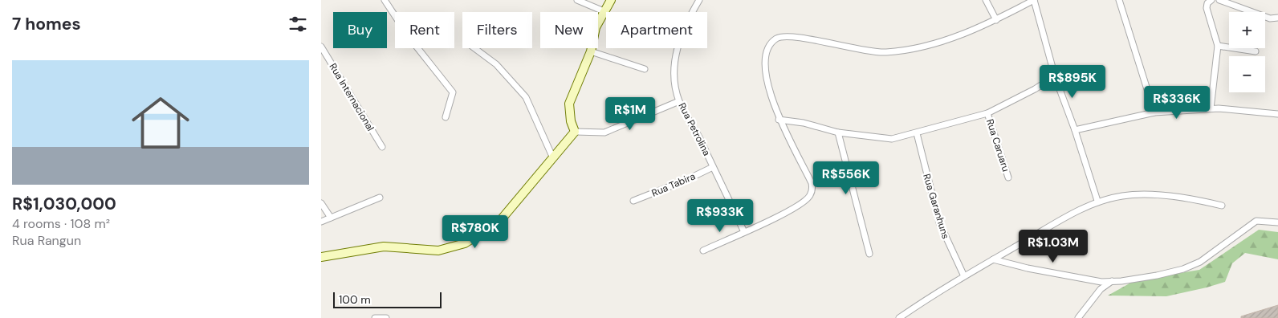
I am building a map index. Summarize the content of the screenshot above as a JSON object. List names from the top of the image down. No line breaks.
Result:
{"streets":{"street":["Rua Internacional","Rua Petrolina","Rua Caruaru","Rua Tabira","Rua Garanhuns"]},"crossings":[["Rua Petrolina","Rua Tabira"]],"scale_bar":"100 m","page":{"heading":"7 homes","map_buttons":["+","−"],"chip":["Buy","Rent","Filters","New","Apartment"],"list":[{"name":"R$1,030,000","note":"4 rooms · 108 m² · Rua Rangun"}],"price":["R$895K","R$336K","R$1M","R$556K","R$933K","R$780K","R$1.03M"],"scale":"100 m"}}
